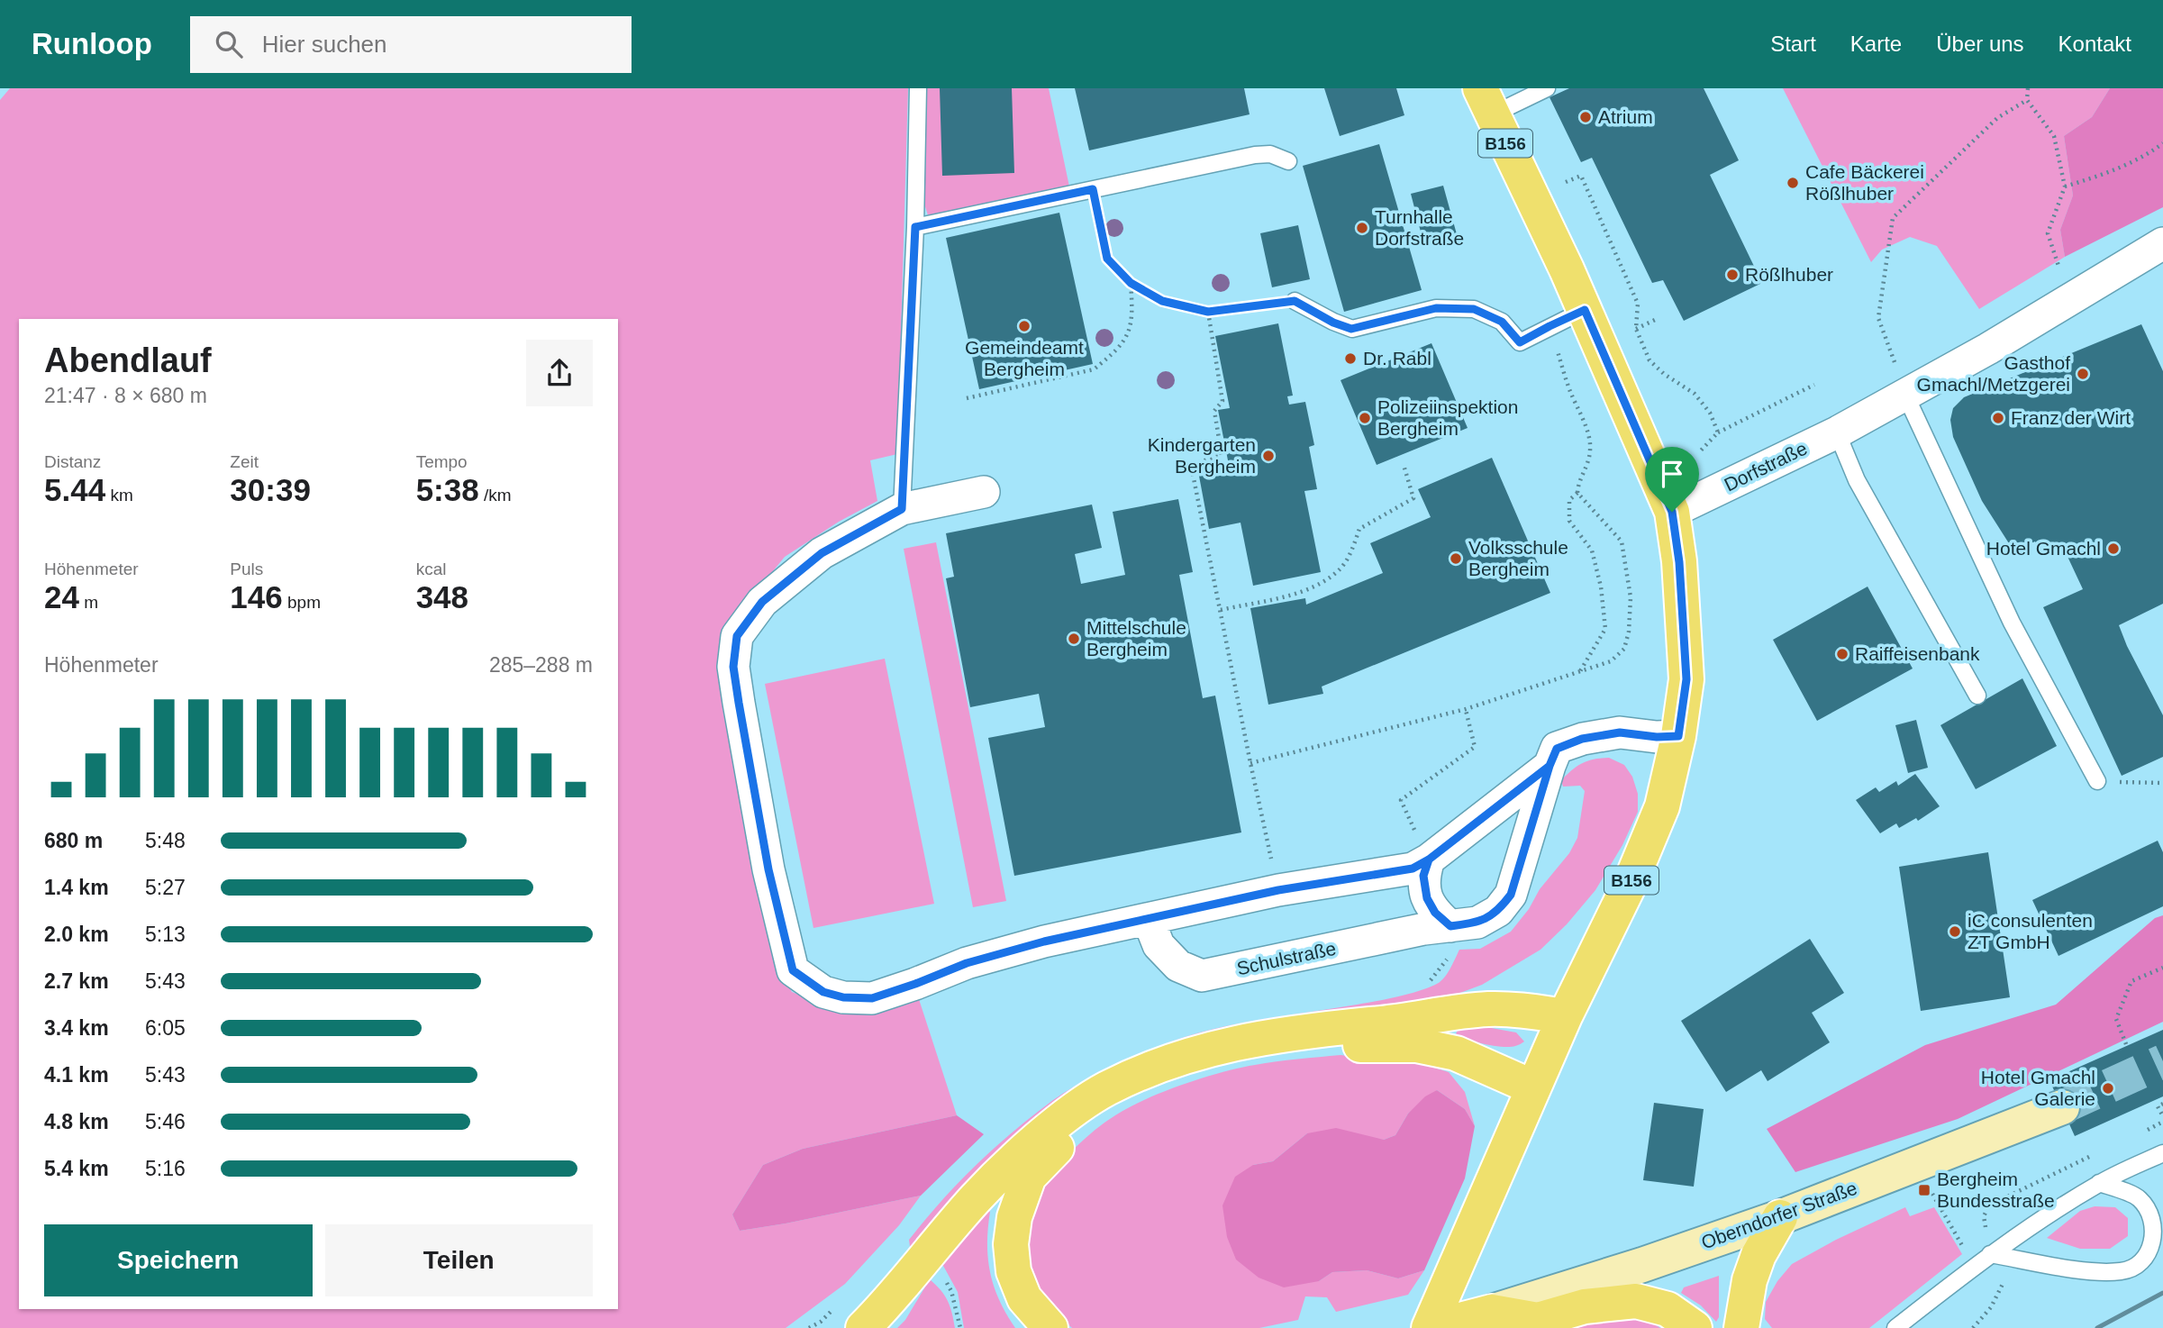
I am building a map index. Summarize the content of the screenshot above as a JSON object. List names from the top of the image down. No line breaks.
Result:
{"streets":{"main road":["B156","Oberndorfer Straße"],"street":["Dorfstraße","Schulstraße"]},"crossings":[["B156","Dorfstraße"],["B156","Schulstraße"],["B156","Oberndorfer Straße"]],"places":{"other":["Atrium","Cafe Bäckerei Rößlhuber","Turnhalle Dorfstraße","Rößlhuber","Gemeindeamt Bergheim","Dr. Rabl","Gasthof Gmachl/Metzgerei","Polizeiinspektion Bergheim","Franz der Wirt","Kindergarten Bergheim","Hotel Gmachl","Volksschule Bergheim","Mittelschule Bergheim","Raiffeisenbank","iC consulenten ZT GmbH","Hotel Gmachl Galerie"],"transit":["Bergheim Bundesstraße"]},"page":{"header":"Runloop","search":"Hier suchen","nav":["Start","Karte","Über uns","Kontakt"],"heading":["Abendlauf","21:47 · 8 × 680 m"],"stats":[["Distanz","5.44 km"],["Zeit","30:39"],["Tempo","5:38 /km"],["Höhenmeter","24 m"],["Puls","146 bpm"],["kcal","348"]],"chart":["Höhenmeter","285–288 m"],"list":[{"name":"680 m","note":"5:48"},{"name":"1.4 km","note":"5:27"},{"name":"2.0 km","note":"5:13"},{"name":"2.7 km","note":"5:43"},{"name":"3.4 km","note":"6:05"},{"name":"4.1 km","note":"5:43"},{"name":"4.8 km","note":"5:46"},{"name":"5.4 km","note":"5:16"}],"buttons":["Speichern","Teilen"]}}
